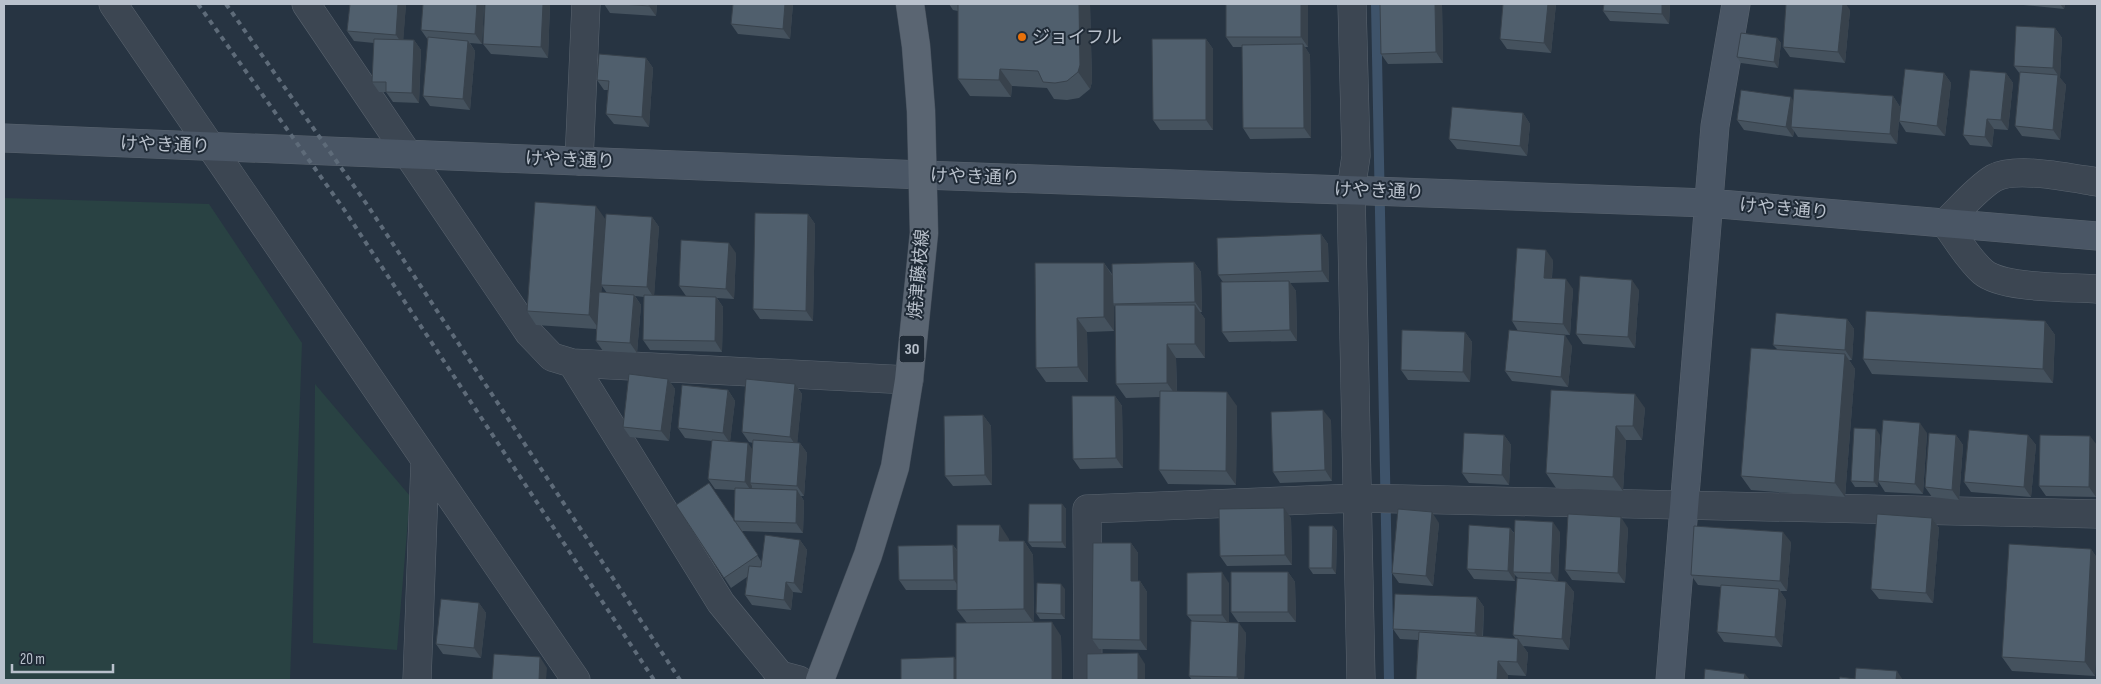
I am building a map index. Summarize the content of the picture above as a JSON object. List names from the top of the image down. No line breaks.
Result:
{"streets":{"main road":["焼津藤枝線","30"],"street":["けやき通り"]},"crossings":[["けやき通り","焼津藤枝線"]],"places":["ジョイフル"],"scale_bar":"20 m"}
